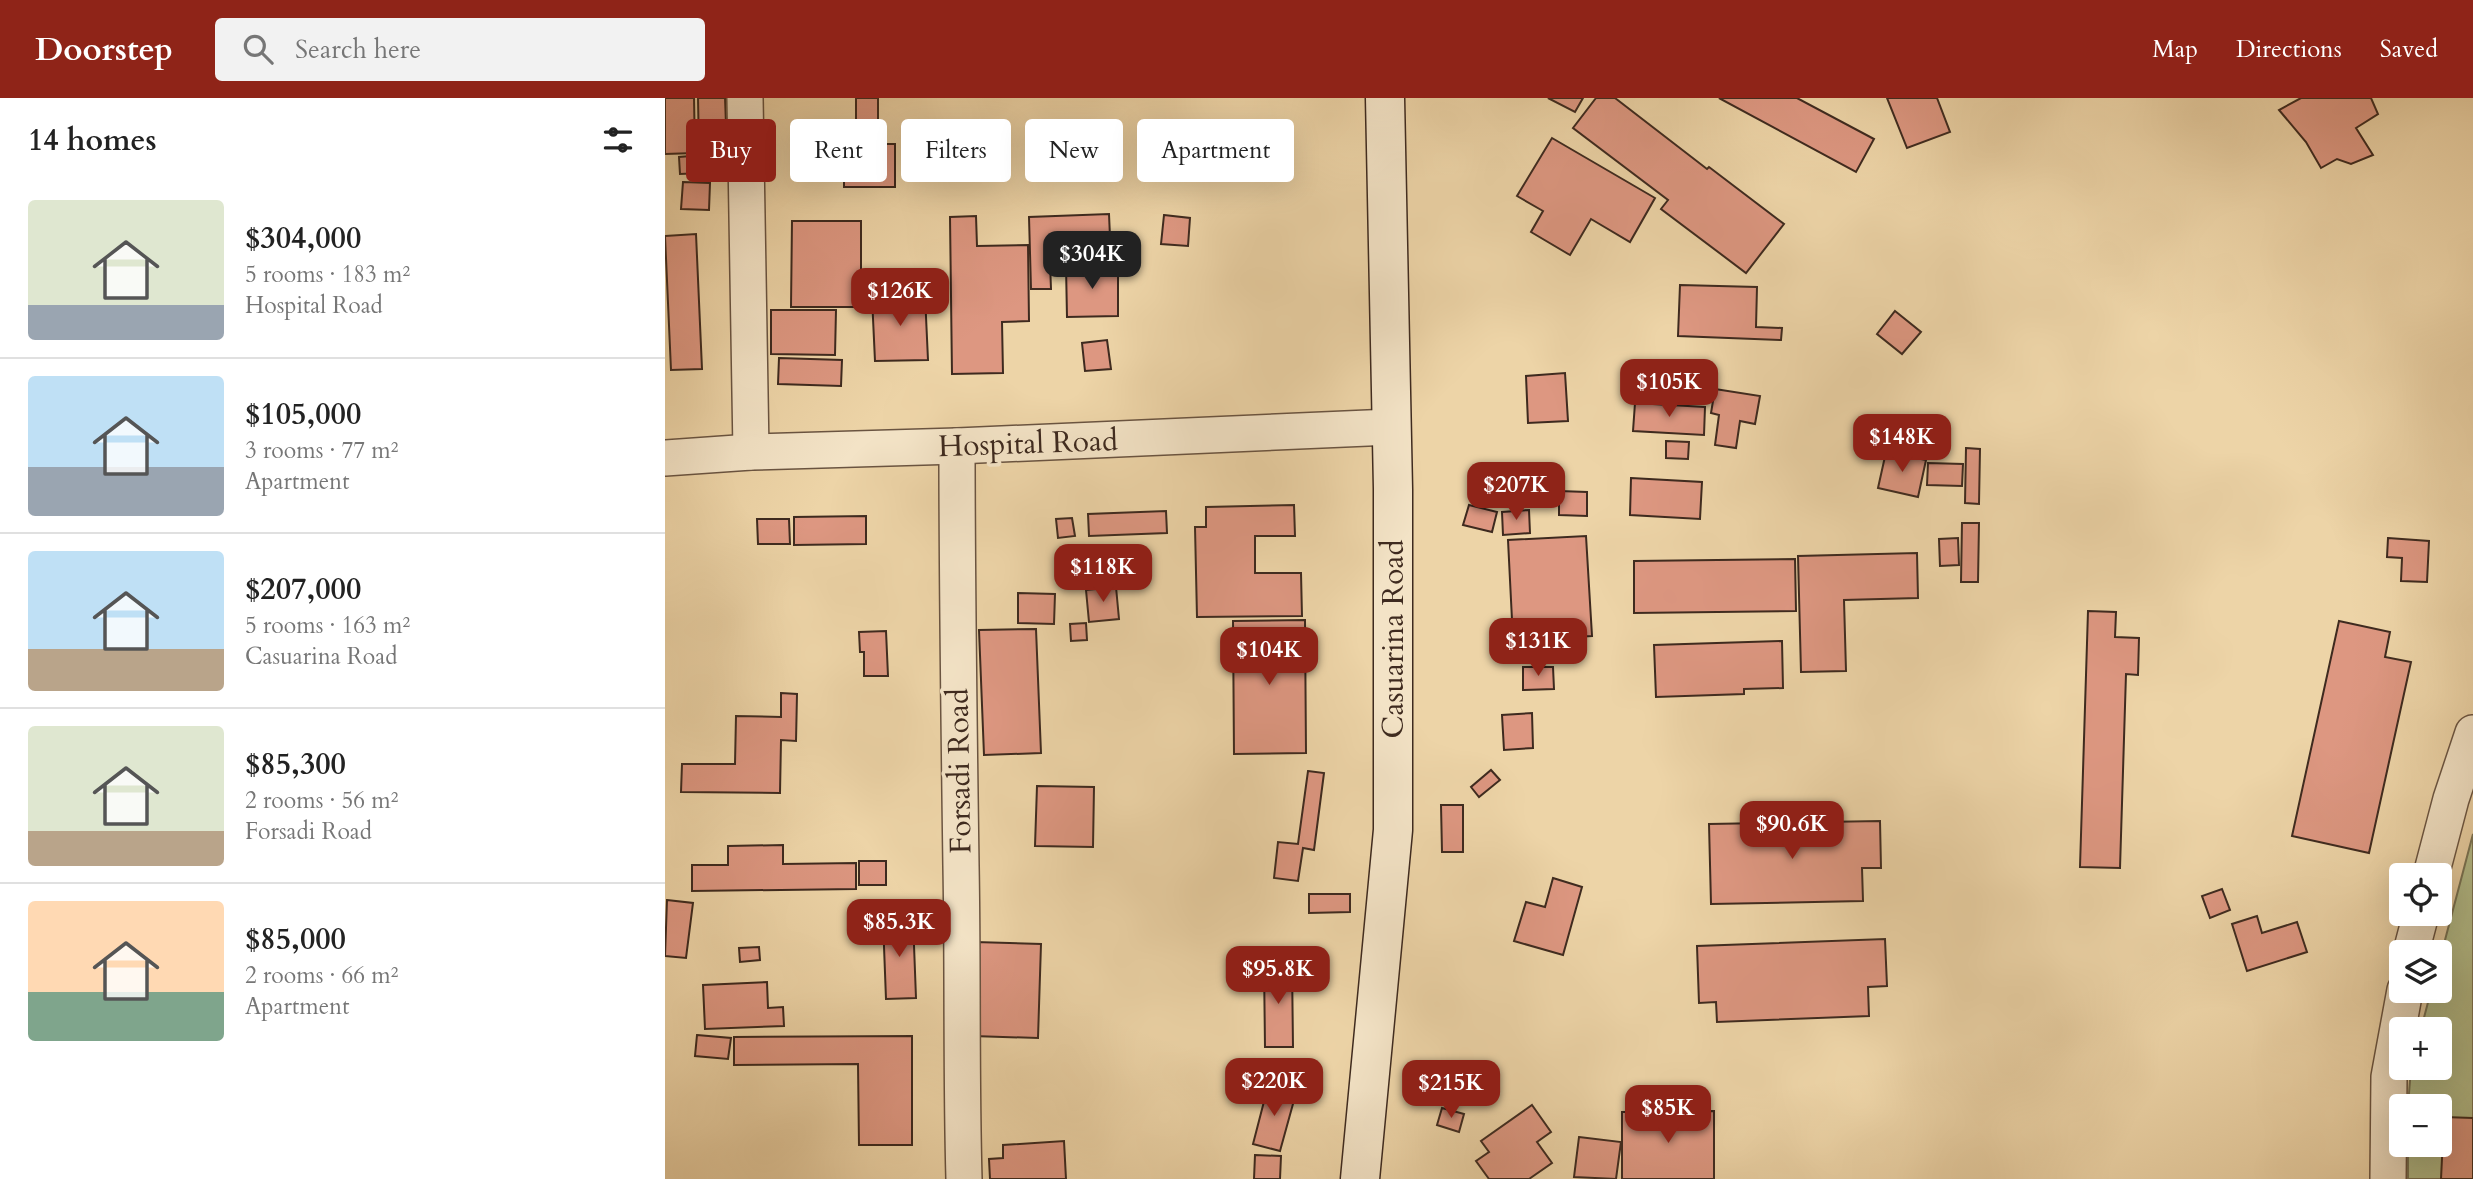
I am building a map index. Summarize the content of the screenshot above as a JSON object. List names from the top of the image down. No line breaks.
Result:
{"streets":{"street":["Hospital Road","Casuarina Road","Forsadi Road"]},"crossings":[["Hospital Road","Casuarina Road"],["Hospital Road","Forsadi Road"]],"page":{"header":"Doorstep","search":"Search here","nav":["Map","Directions","Saved"],"heading":"14 homes","chip":["Buy","Rent","Filters","New","Apartment"],"list":[{"name":"$304,000","note":"5 rooms · 183 m² · Hospital Road"},{"name":"$105,000","note":"3 rooms · 77 m² · Apartment"},{"name":"$207,000","note":"5 rooms · 163 m² · Casuarina Road"},{"name":"$85,300","note":"2 rooms · 56 m² · Forsadi Road"},{"name":"$85,000","note":"2 rooms · 66 m² · Apartment"}],"price":["$304K","$126K","$105K","$148K","$207K","$118K","$131K","$104K","$90.6K","$85.3K","$95.8K","$220K","$215K","$85K"],"map_buttons":["+","−"]}}
